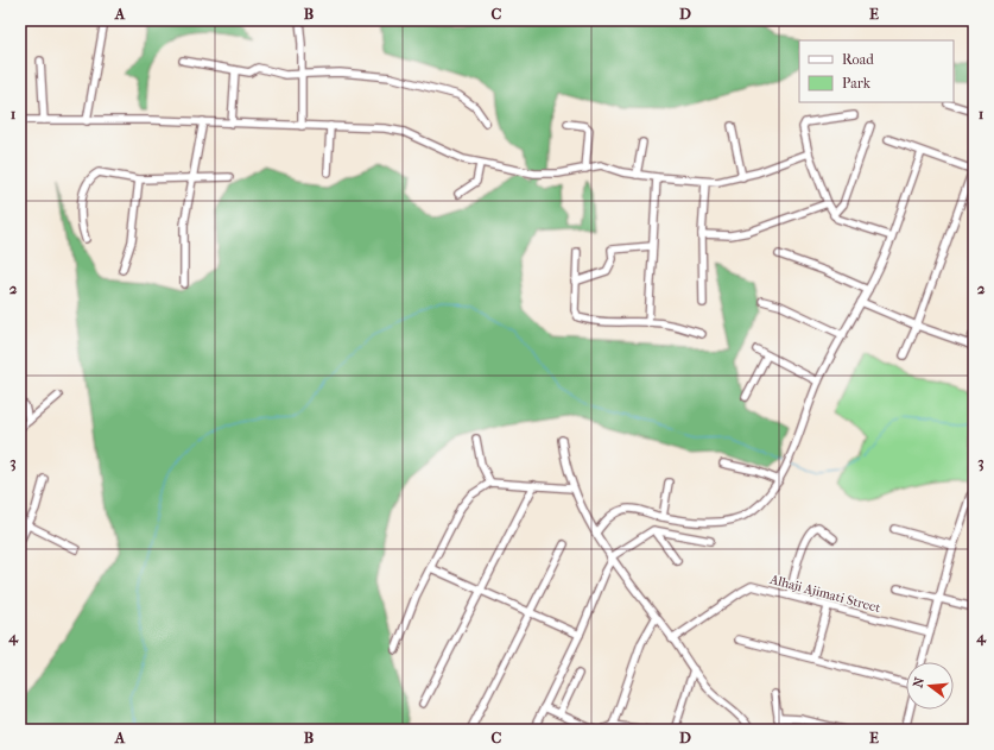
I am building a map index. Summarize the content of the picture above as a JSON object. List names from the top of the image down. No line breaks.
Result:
{"streets":{"street":["Alhaji Ajimati Street"]},"legend":["Road","Park"],"north":"left","grid":{"columns":["A","B","C","D","E"],"rows":["1","2","3","4"]}}
